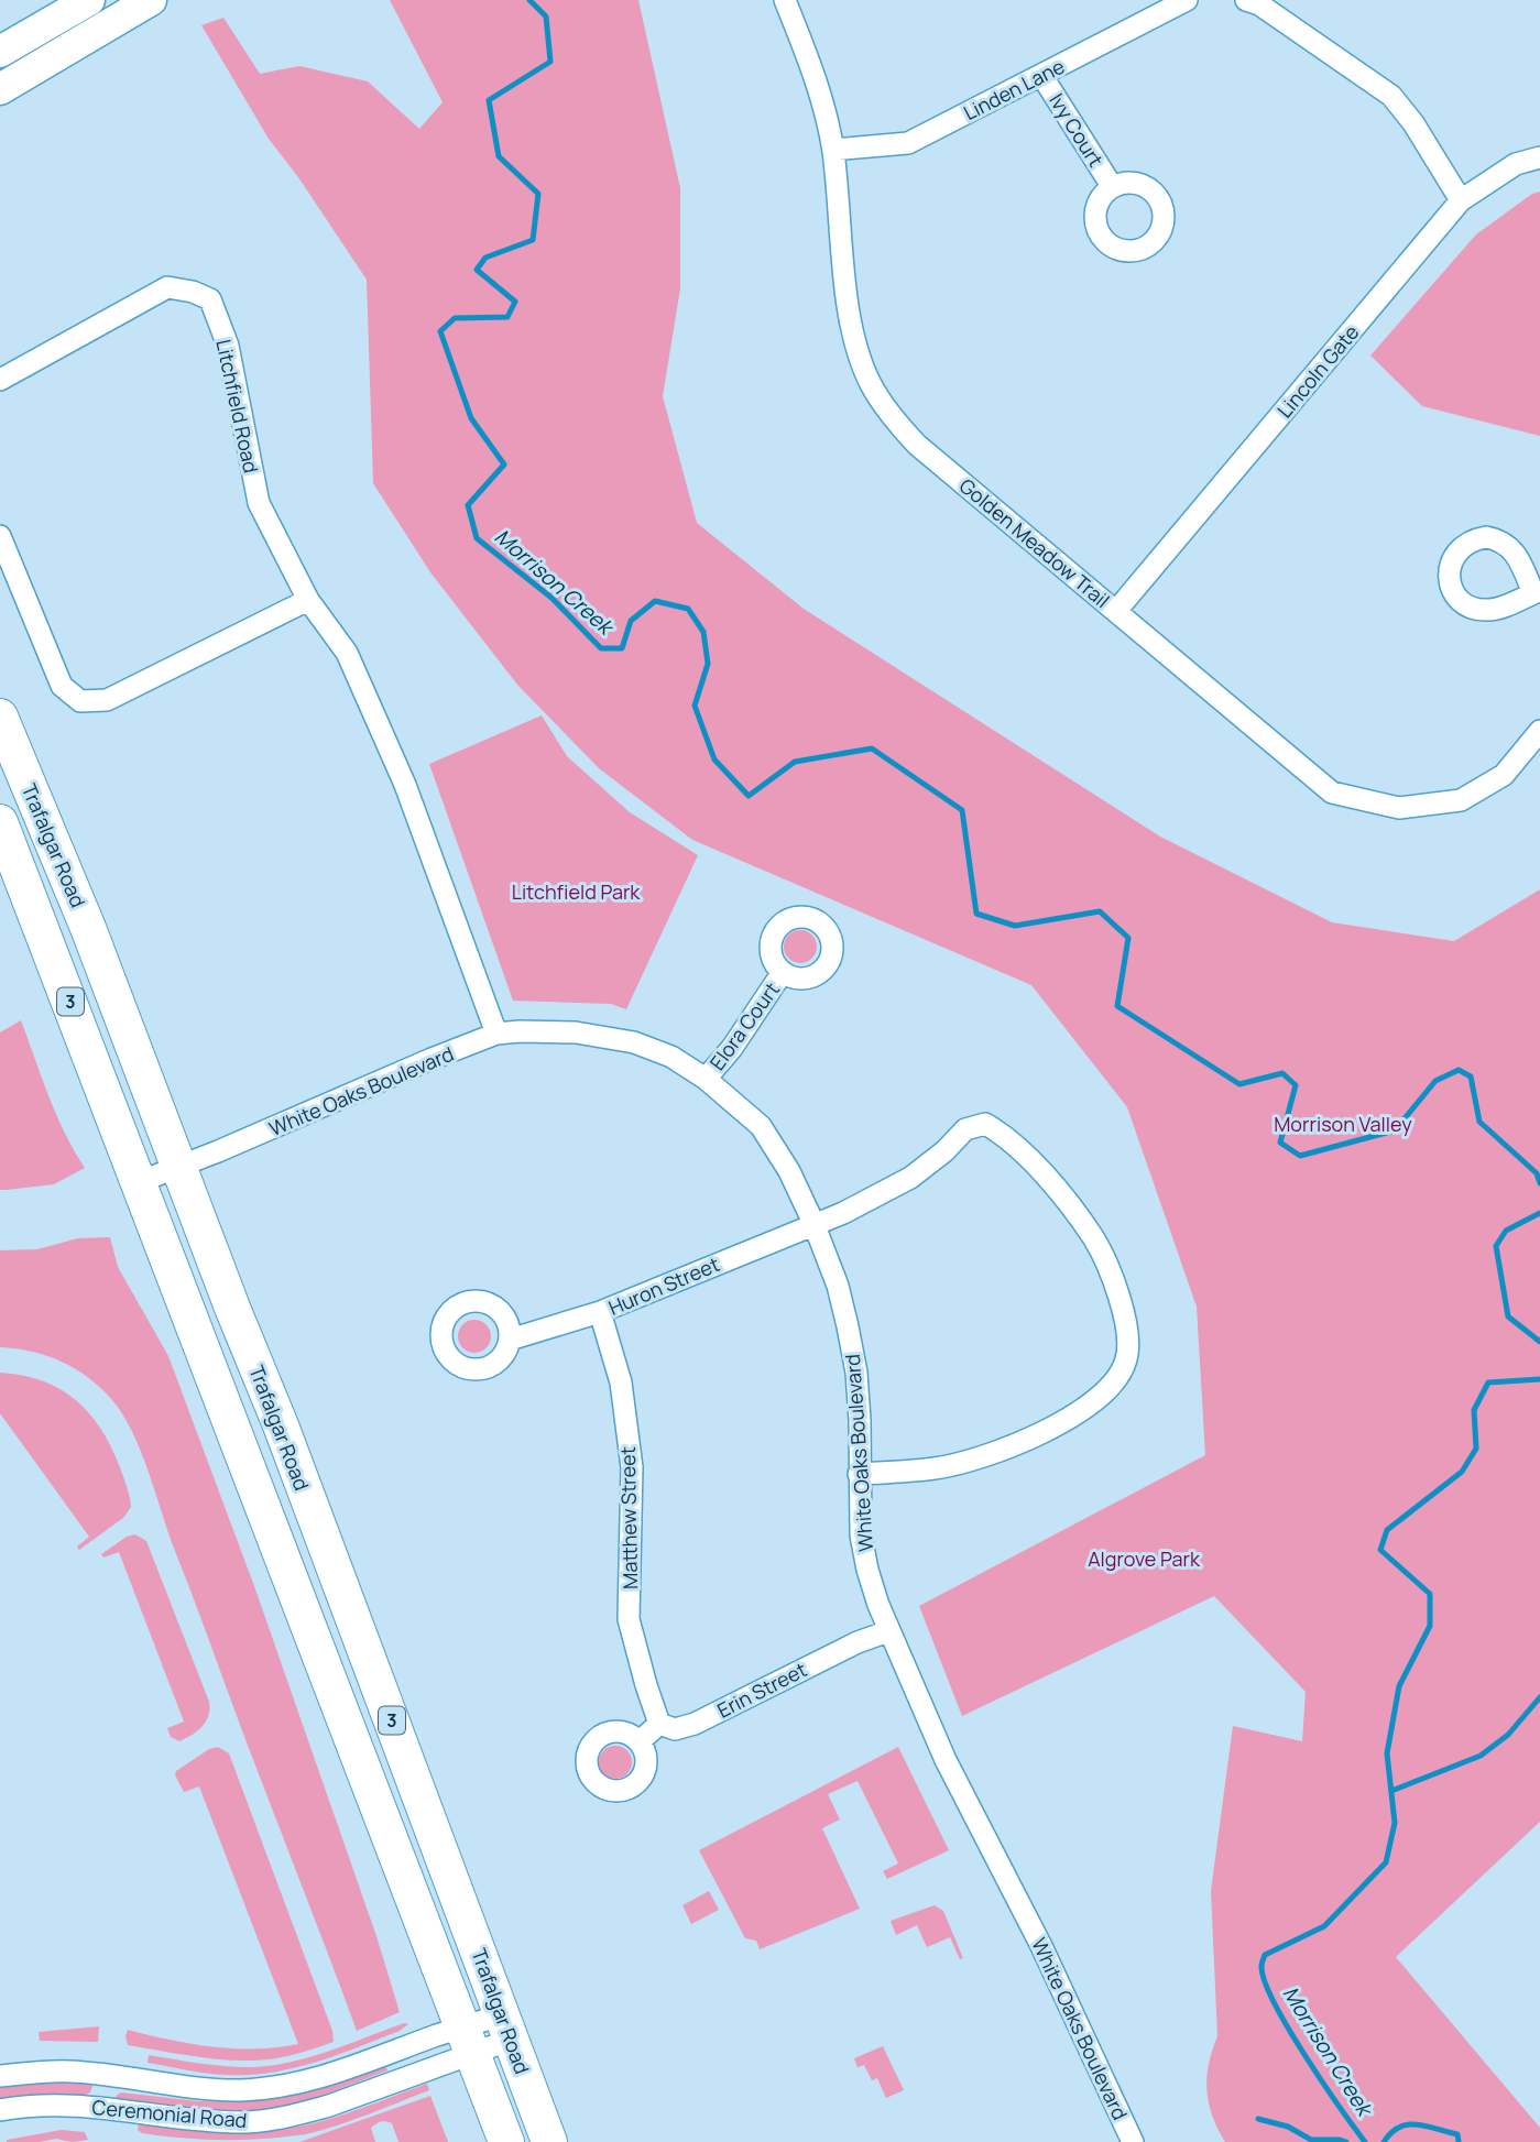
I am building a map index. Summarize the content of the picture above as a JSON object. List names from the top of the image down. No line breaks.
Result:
{"streets":{"main road":["Trafalgar Road","3"],"street":["Linden Lane","Ivy Court","Lincoln Gate","Litchfield Road","Golden Meadow Trail","Elora Court","White Oaks Boulevard","Huron Street","Matthew Street","Erin Street","Ceremonial Road"]},"crossings":[["Linden Lane","Ivy Court"],["Linden Lane","Golden Meadow Trail"],["Lincoln Gate","Golden Meadow Trail"],["Litchfield Road","White Oaks Boulevard"],["Trafalgar Road","White Oaks Boulevard"],["Trafalgar Road","Ceremonial Road"],["Elora Court","White Oaks Boulevard"],["White Oaks Boulevard","Huron Street"],["White Oaks Boulevard","Erin Street"],["Huron Street","Matthew Street"],["Matthew Street","Erin Street"]],"water":["Morrison Creek"],"parks":["Litchfield Park","Morrison Valley","Algrove Park"]}
